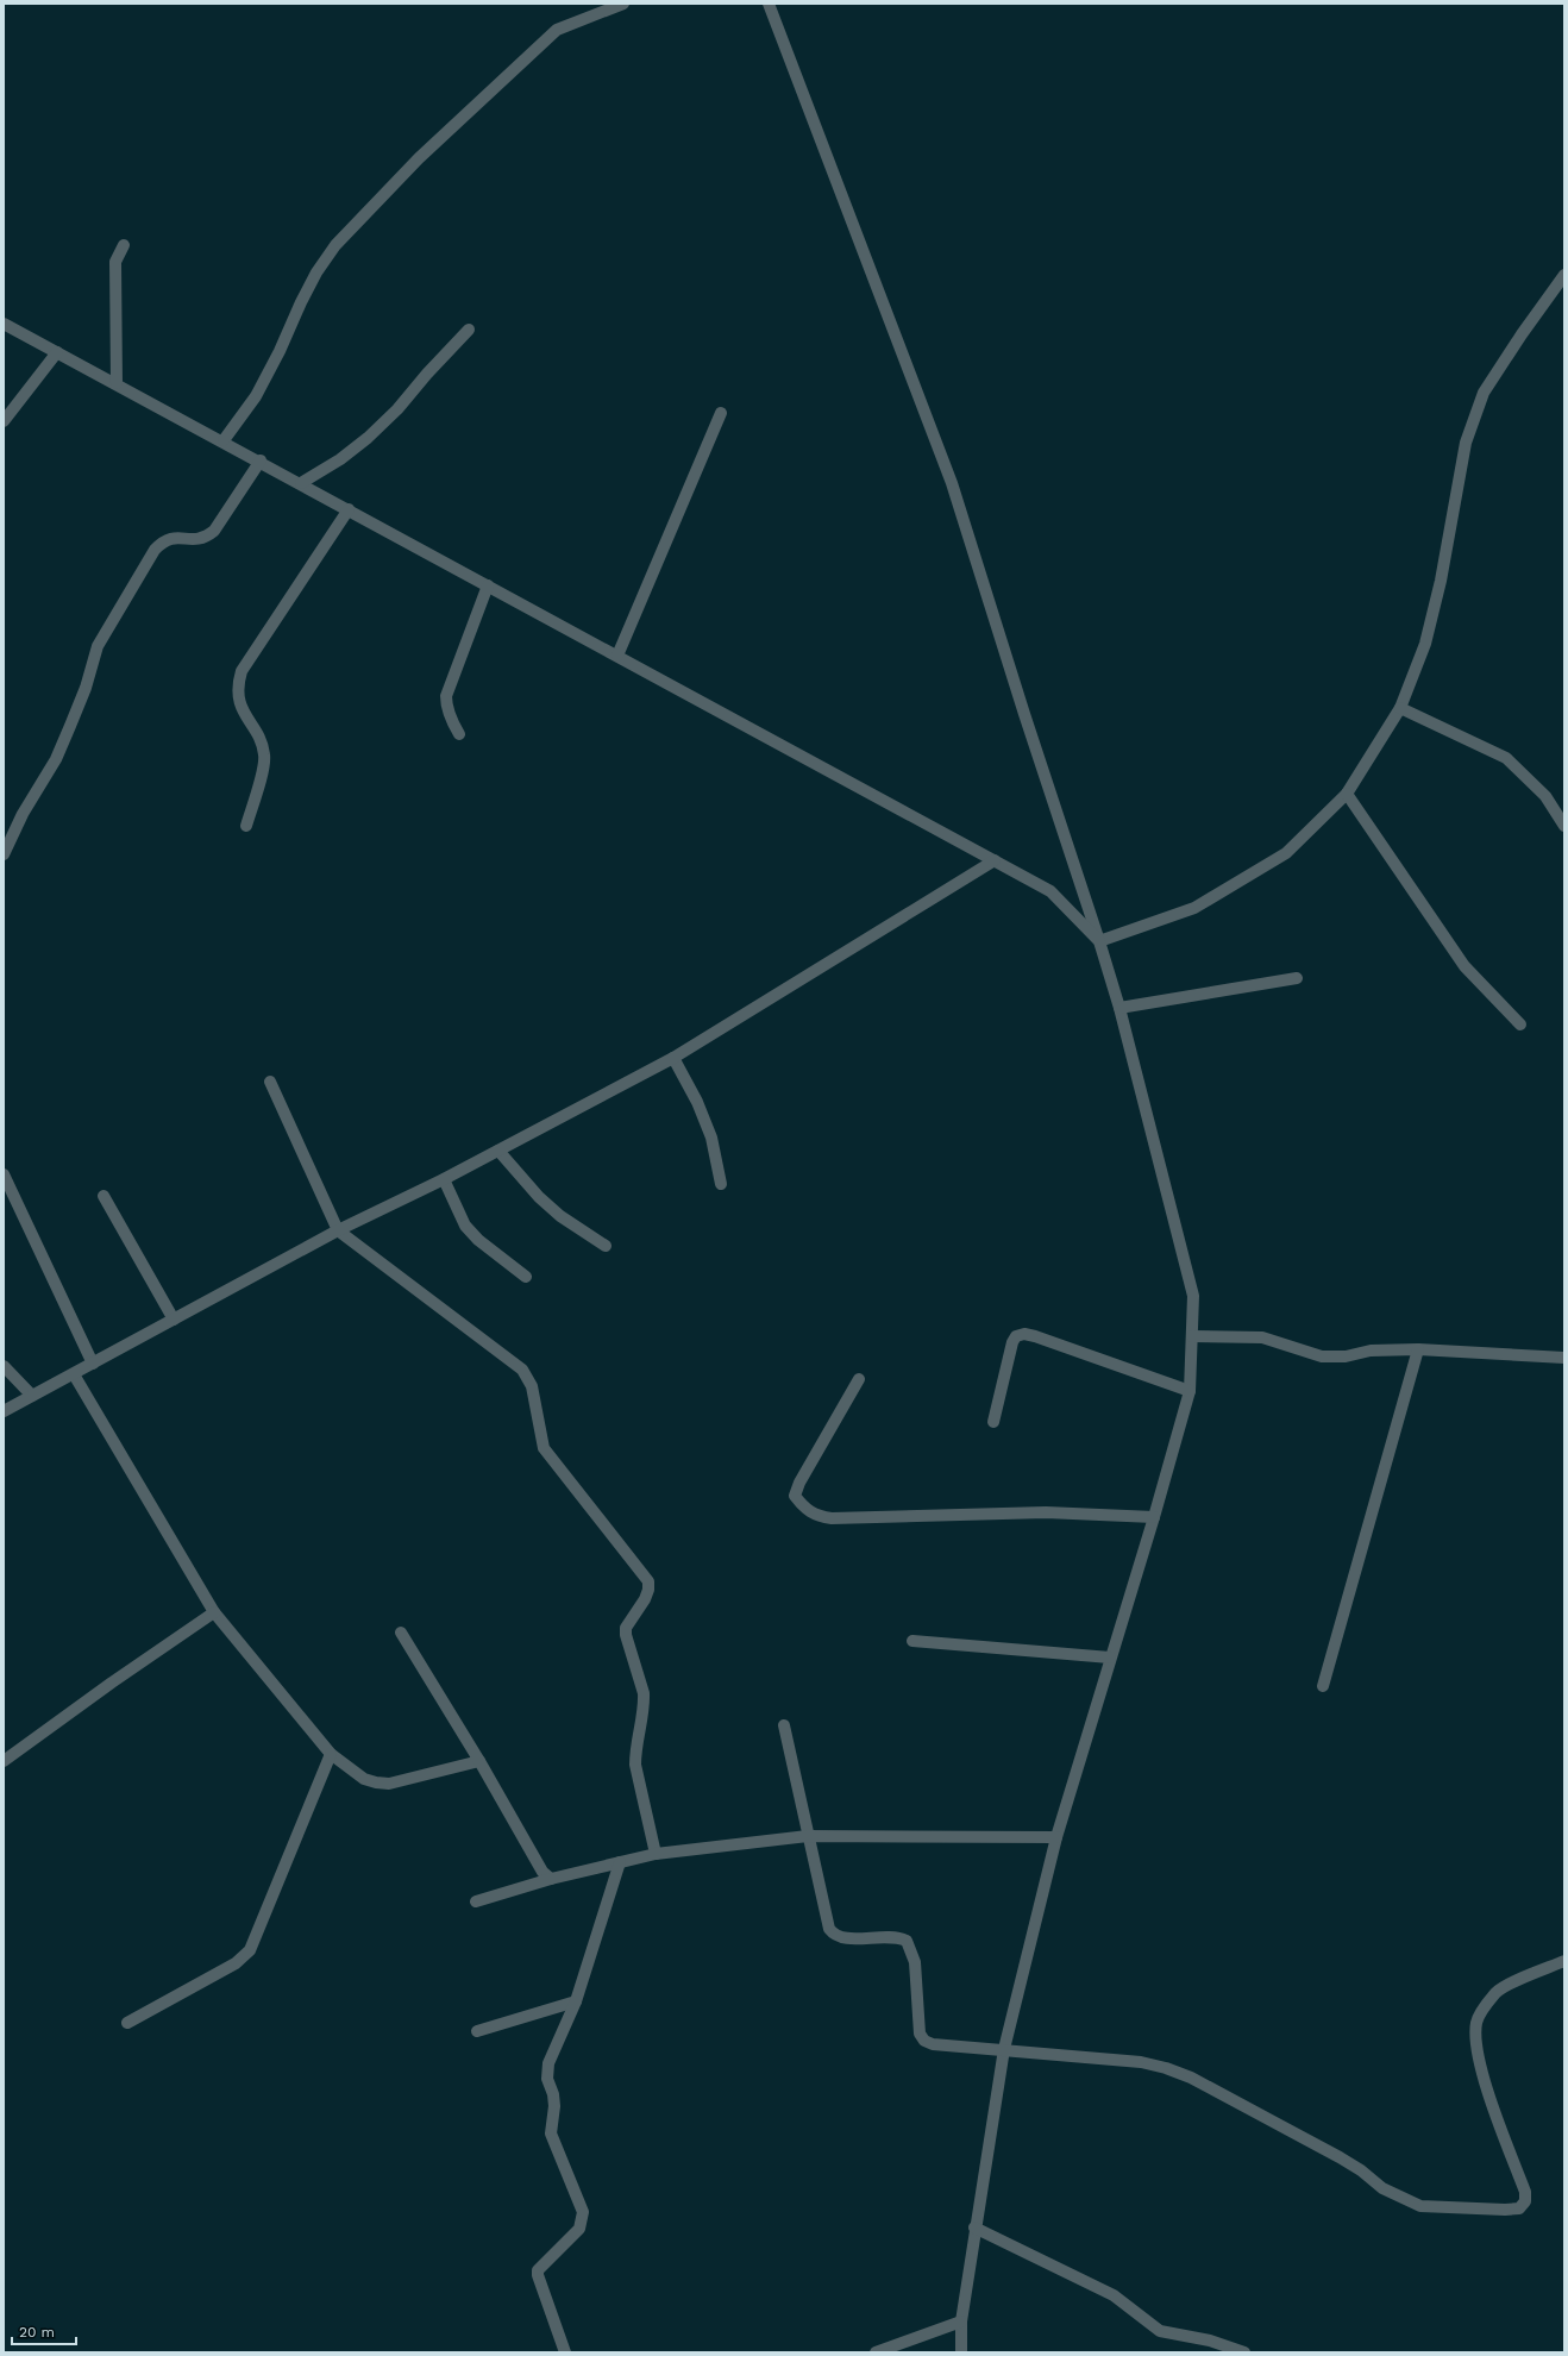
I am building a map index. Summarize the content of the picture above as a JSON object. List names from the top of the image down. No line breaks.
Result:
{"scale_bar":"20 m"}
